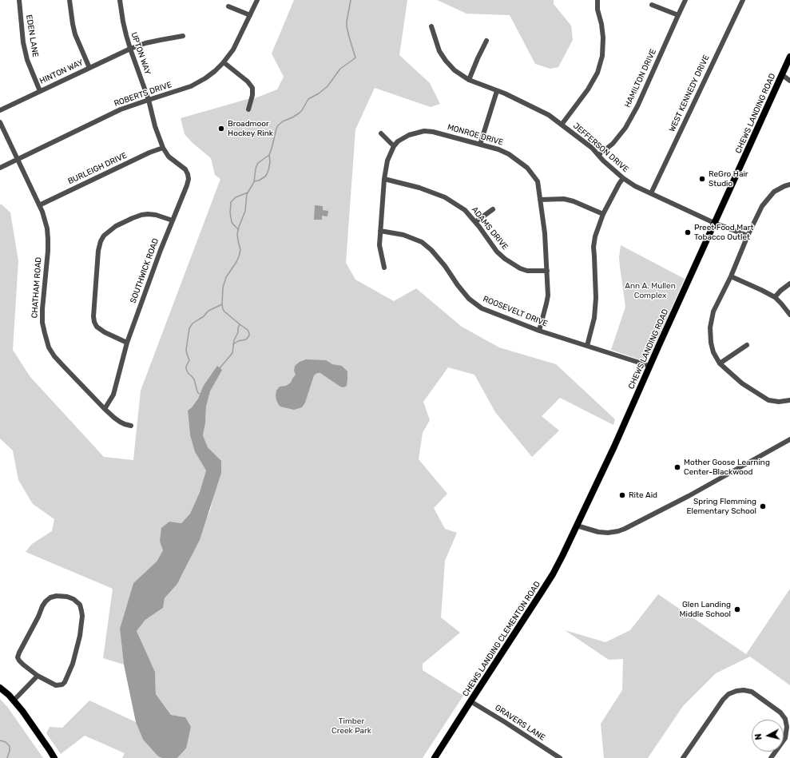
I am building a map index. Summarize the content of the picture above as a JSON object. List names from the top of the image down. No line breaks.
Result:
{"streets":{"main road":["CHEWS LANDING ROAD","CHEWS LANDING CLEMENTON ROAD"],"street":["EDEN LANE","UPTON WAY","HINTON WAY","HAMILTON DRIVE","WEST KENNEDY DRIVE","ROBERTS DRIVE","MONROE DRIVE","JEFFERSON DRIVE","BURLEIGH DRIVE","ADAMS DRIVE","SOUTHWICK ROAD","CHATHAM ROAD","ROOSEVELT DRIVE","GRAVERS LANE"]},"crossings":[["EDEN LANE","HINTON WAY"],["UPTON WAY","HINTON WAY"],["UPTON WAY","ROBERTS DRIVE"],["UPTON WAY","BURLEIGH DRIVE"],["UPTON WAY","SOUTHWICK ROAD"],["HAMILTON DRIVE","JEFFERSON DRIVE"],["WEST KENNEDY DRIVE","JEFFERSON DRIVE"],["ROBERTS DRIVE","CHATHAM ROAD"],["CHEWS LANDING ROAD","JEFFERSON DRIVE"],["CHEWS LANDING ROAD","ROOSEVELT DRIVE"],["CHEWS LANDING ROAD","CHEWS LANDING CLEMENTON ROAD"],["MONROE DRIVE","ADAMS DRIVE"],["MONROE DRIVE","ROOSEVELT DRIVE"],["BURLEIGH DRIVE","SOUTHWICK ROAD"],["BURLEIGH DRIVE","CHATHAM ROAD"],["SOUTHWICK ROAD","CHATHAM ROAD"],["CHEWS LANDING CLEMENTON ROAD","GRAVERS LANE"]],"parks":["Ann A. Mullen Complex","Timber Creek Park"],"places":["Broadmoor Hockey Rink","ReGro Hair Studio","Preet Food Mart Tobacco Outlet","Mother Goose Learning Center-Blackwood","Rite Aid","Spring Flemming Elementary School","Glen Landing Middle School"],"north":"left"}
